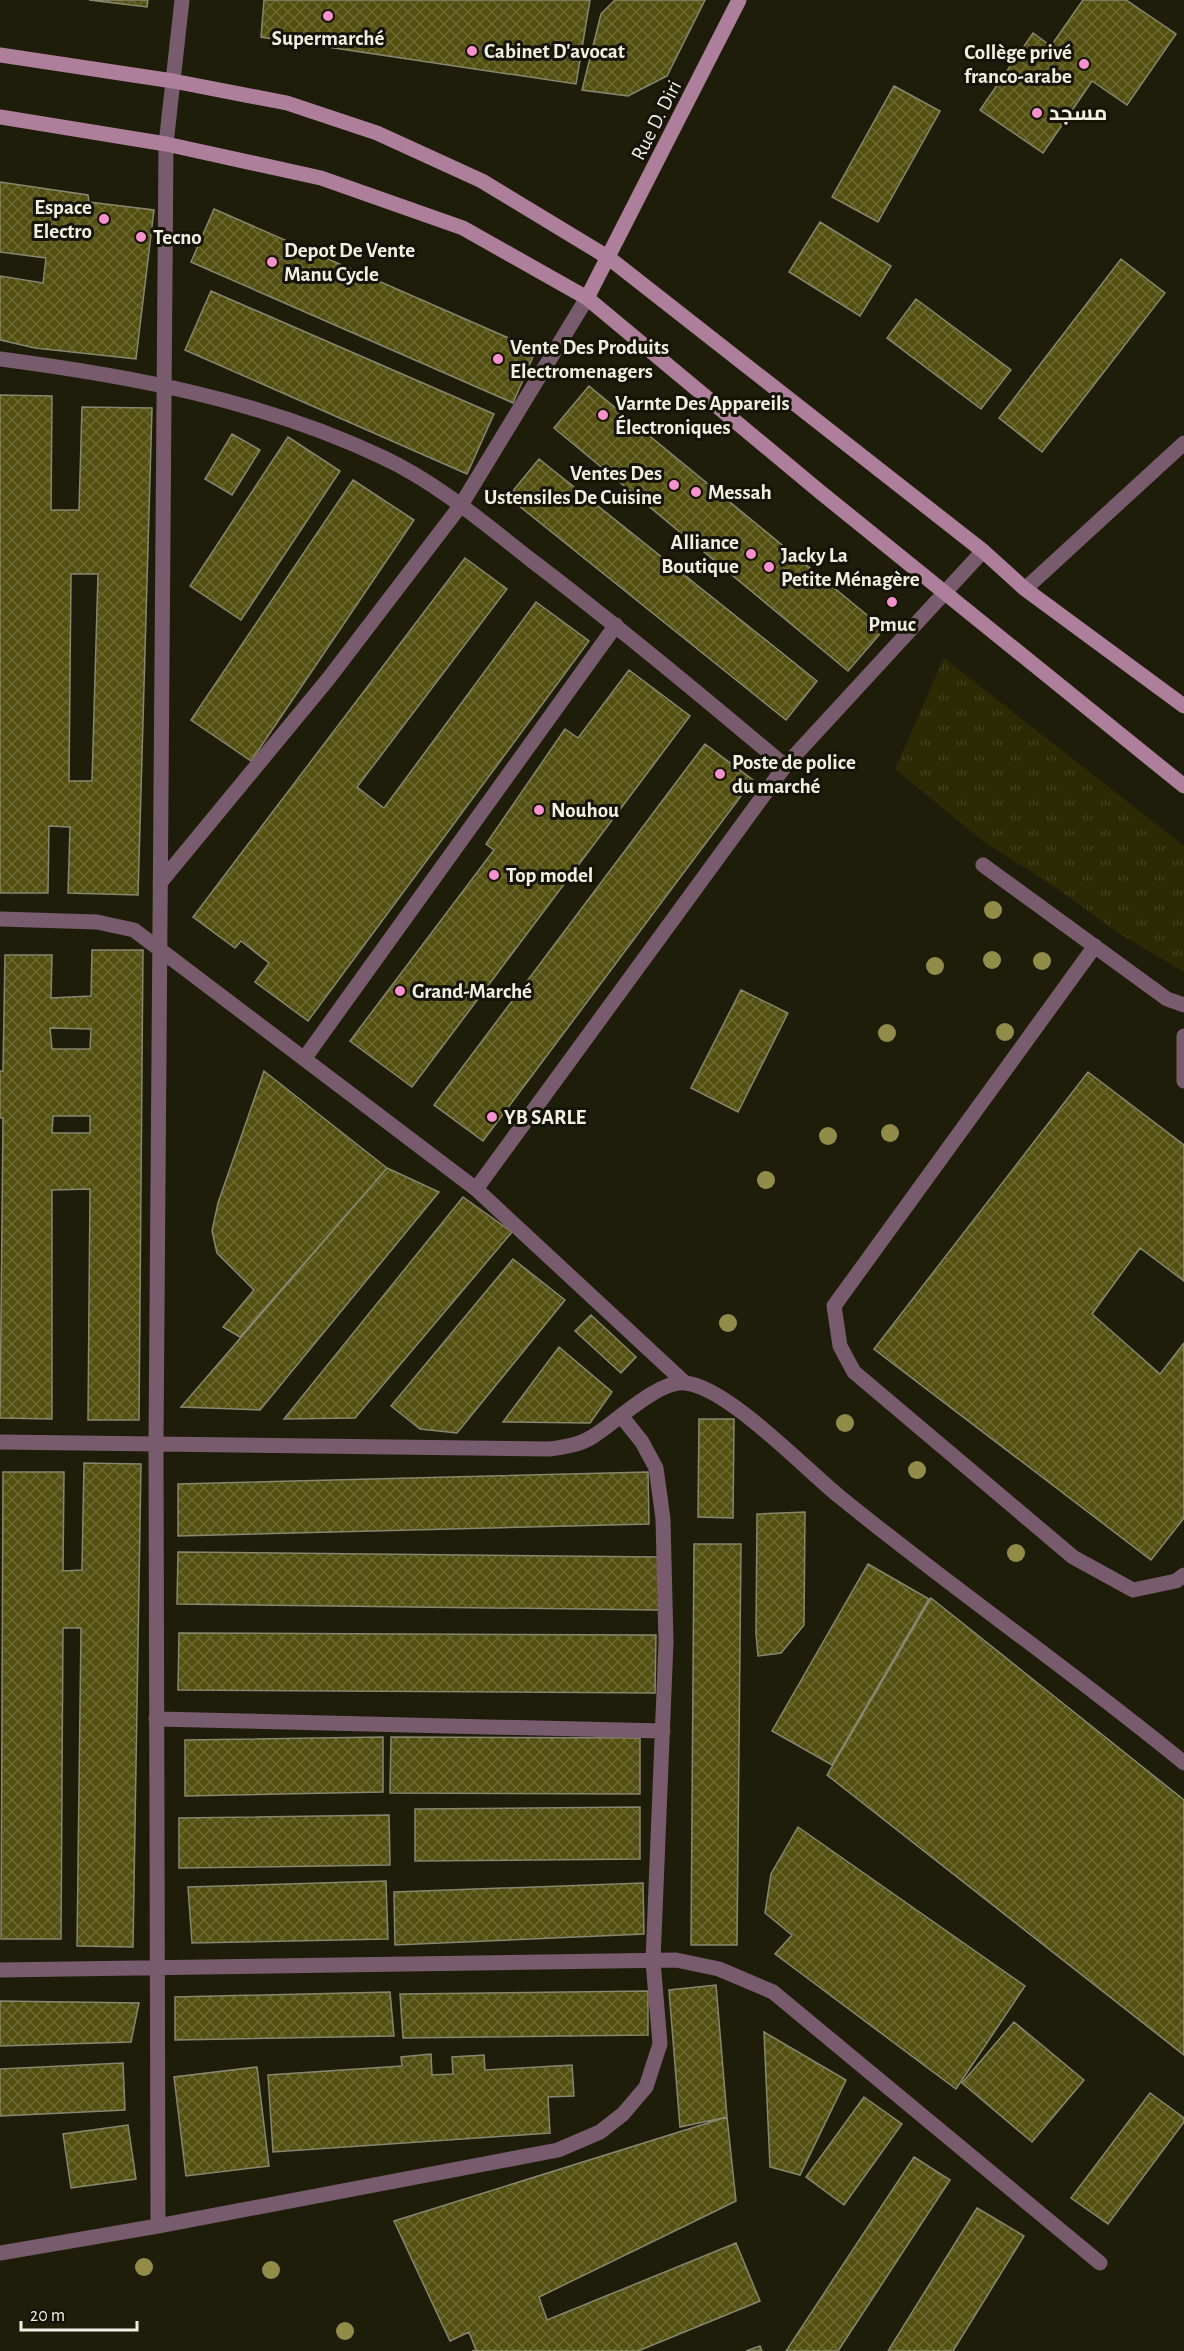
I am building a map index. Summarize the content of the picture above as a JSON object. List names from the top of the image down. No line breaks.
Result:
{"streets":{"main road":["Rue D. Diri"]},"places":["Supermarché","Cabinet D'avocat","Collège privé franco-arabe","مسجد","Espace Electro","Tecno","Depot De Vente Manu Cycle","Vente Des Produits Electromenagers","Varnte Des Appareils Électroniques","Ventes Des Ustensiles De Cuisine","Messah","Alliance Boutique","Jacky La Petite Ménagère","Pmuc","Poste de police du marché","Nouhou","Top model","Grand-Marché","YB SARLE"],"scale_bar":"20 m"}
